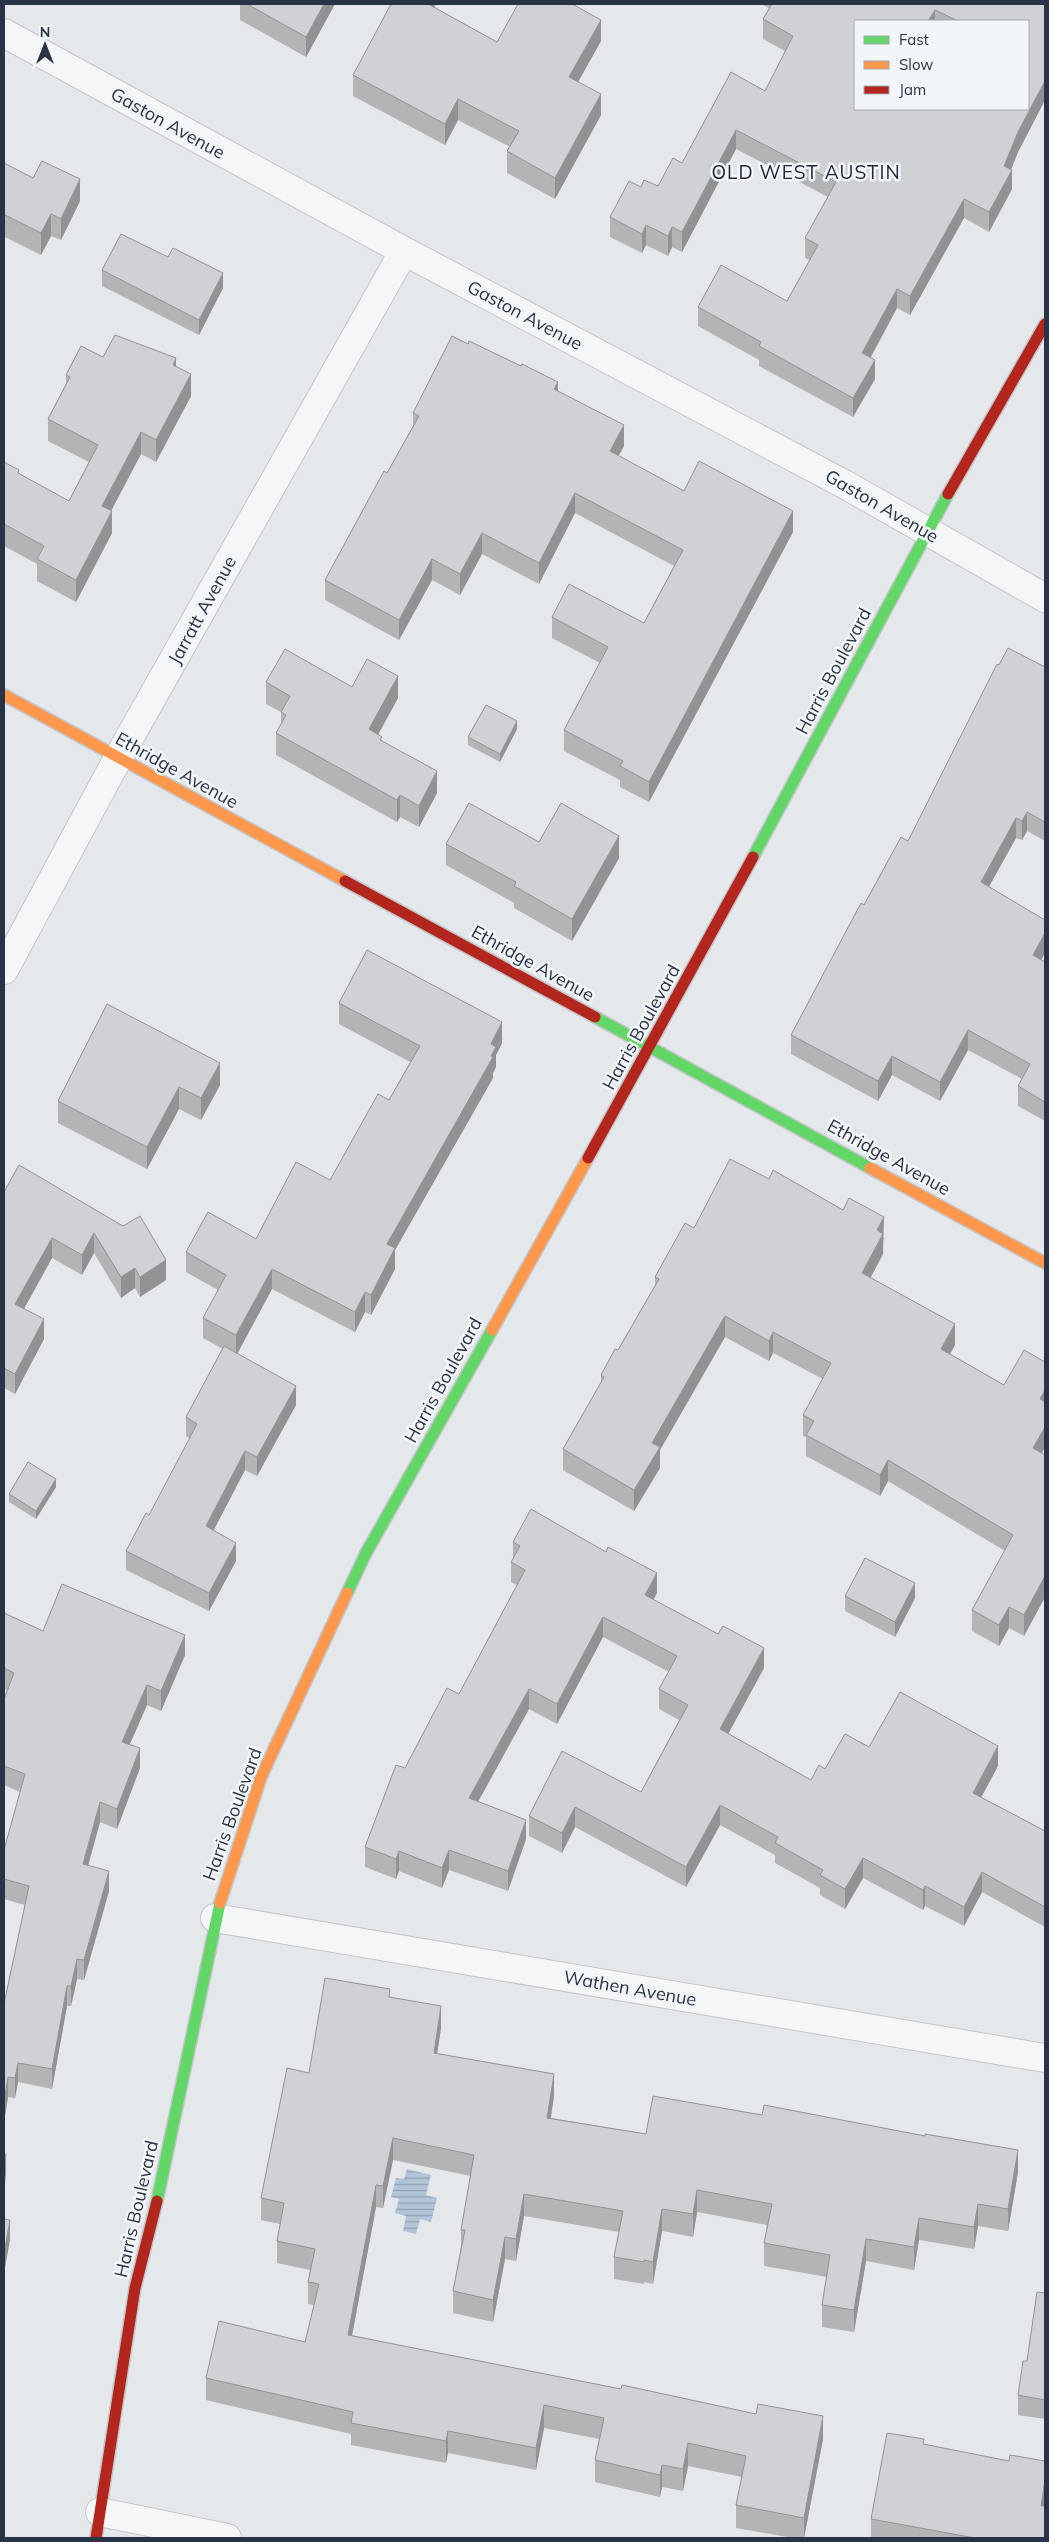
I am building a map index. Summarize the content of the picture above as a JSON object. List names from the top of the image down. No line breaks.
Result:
{"streets":{"street":["Gaston Avenue","Jarratt Avenue","Harris Boulevard","Ethridge Avenue","Wathen Avenue"]},"crossings":[["Gaston Avenue","Jarratt Avenue"],["Gaston Avenue","Harris Boulevard"],["Jarratt Avenue","Ethridge Avenue"],["Harris Boulevard","Ethridge Avenue"],["Harris Boulevard","Wathen Avenue"]],"districts":["OLD WEST AUSTIN"],"legend":["Fast","Slow","Jam"],"north":"top"}
